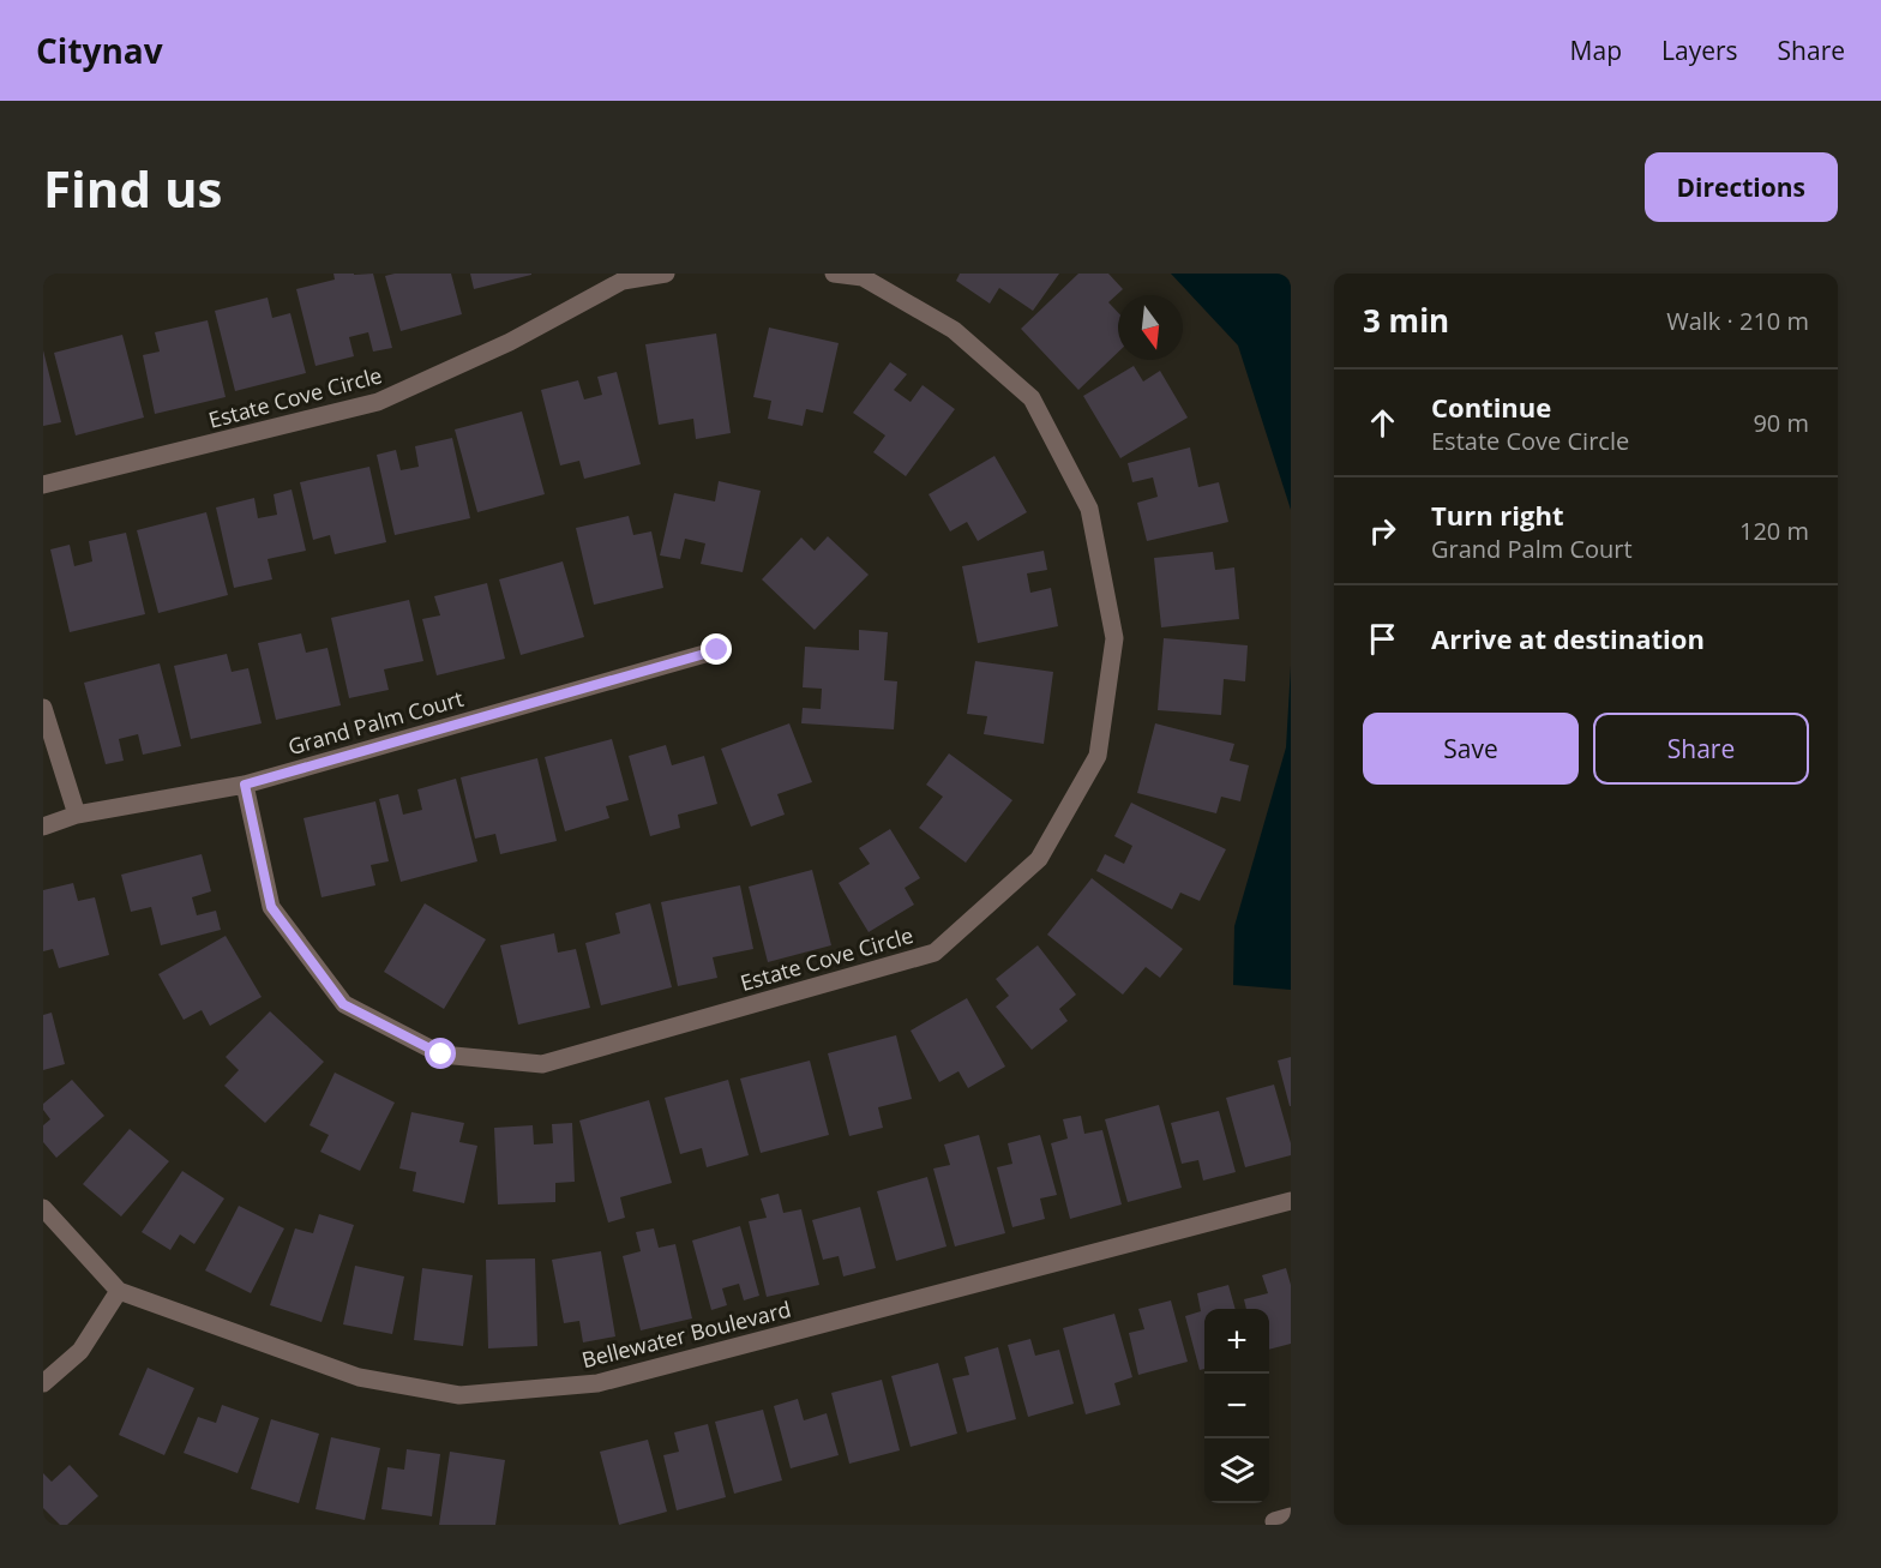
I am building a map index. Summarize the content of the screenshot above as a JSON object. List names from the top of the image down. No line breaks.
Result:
{"streets":{"street":["Estate Cove Circle","Grand Palm Court","Bellewater Boulevard"]},"crossings":[["Estate Cove Circle","Grand Palm Court"]],"north":"bottom","page":{"header":"Citynav","nav":["Map","Layers","Share"],"buttons":["Directions",["Save","Share"]],"title":"Find us","heading":["3 min","Walk · 210 m"],"list":[["Continue","Estate Cove Circle","90 m"],["Turn right","Grand Palm Court","120 m"],"Arrive at destination"],"map_buttons":["+","−"]}}
